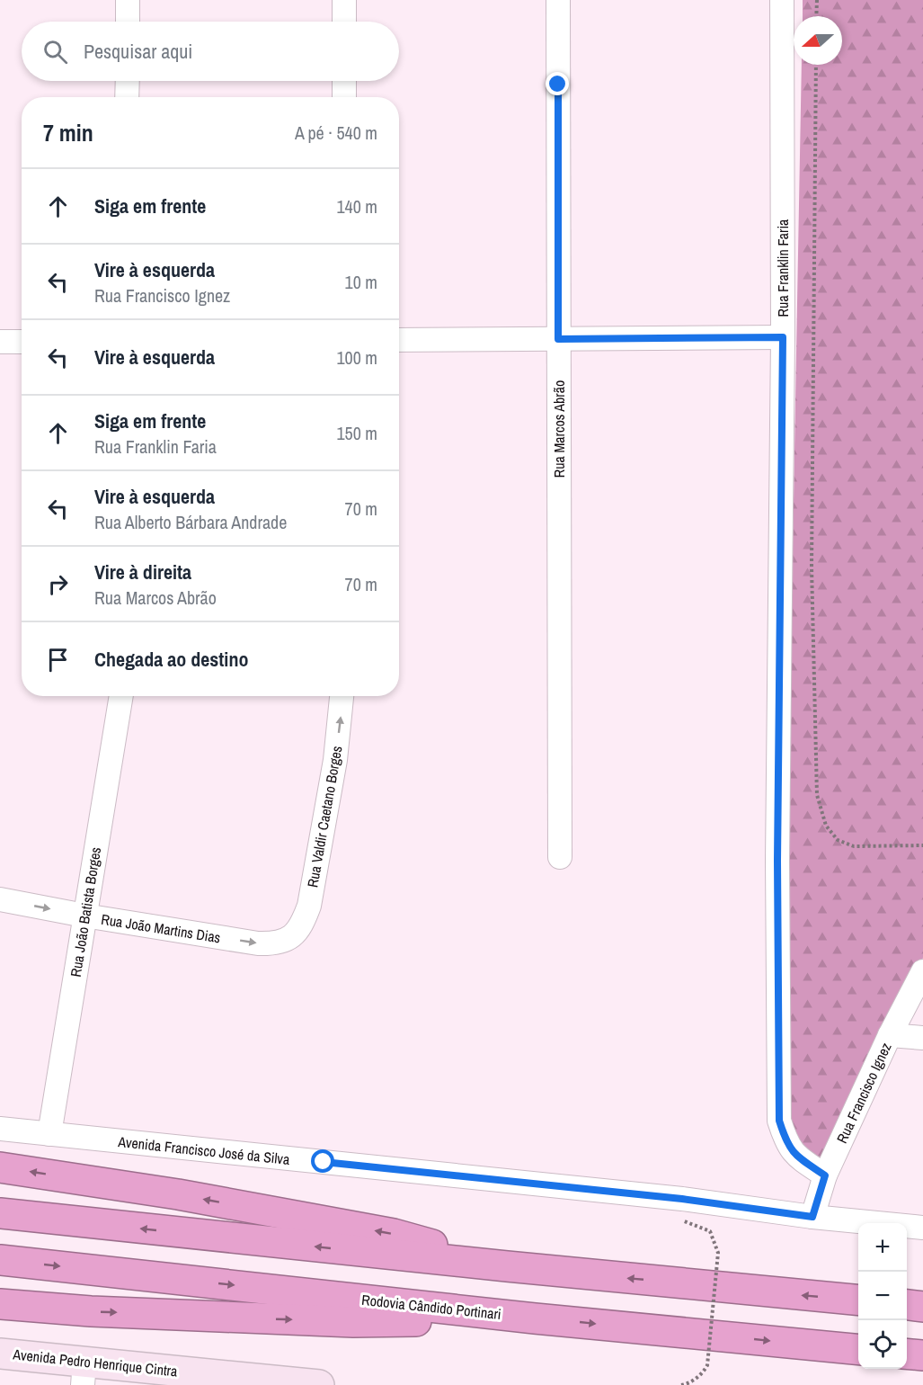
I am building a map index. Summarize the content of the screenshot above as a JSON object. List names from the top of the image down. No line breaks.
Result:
{"streets":{"highway":["Rodovia Cândido Portinari"],"street":["Rua Franklin Faria","Rua Marcos Abrão","Rua Valdir Caetano Borges","Rua João Batista Borges","Rua João Martins Dias","Rua Francisco Ignez","Avenida Francisco José da Silva","Avenida Pedro Henrique Cintra"]},"crossings":[["Rua Franklin Faria","Rua Francisco Ignez"],["Rua Valdir Caetano Borges","Rua João Martins Dias"],["Rua João Batista Borges","Rua João Martins Dias"],["Rua João Batista Borges","Avenida Francisco José da Silva"],["Rua Francisco Ignez","Avenida Francisco José da Silva"]],"one_way":["Rua Valdir Caetano Borges","Rua João Martins Dias"],"north":"left","page":{"search":"Pesquisar aqui","heading":["7 min","A pé · 540 m"],"list":[["Siga em frente","140 m"],["Vire à esquerda","Rua Francisco Ignez","10 m"],["Vire à esquerda","100 m"],["Siga em frente","Rua Franklin Faria","150 m"],["Vire à esquerda","Rua Alberto Bárbara Andrade","70 m"],["Vire à direita","Rua Marcos Abrão","70 m"],"Chegada ao destino"],"map_buttons":["+","−"]}}
